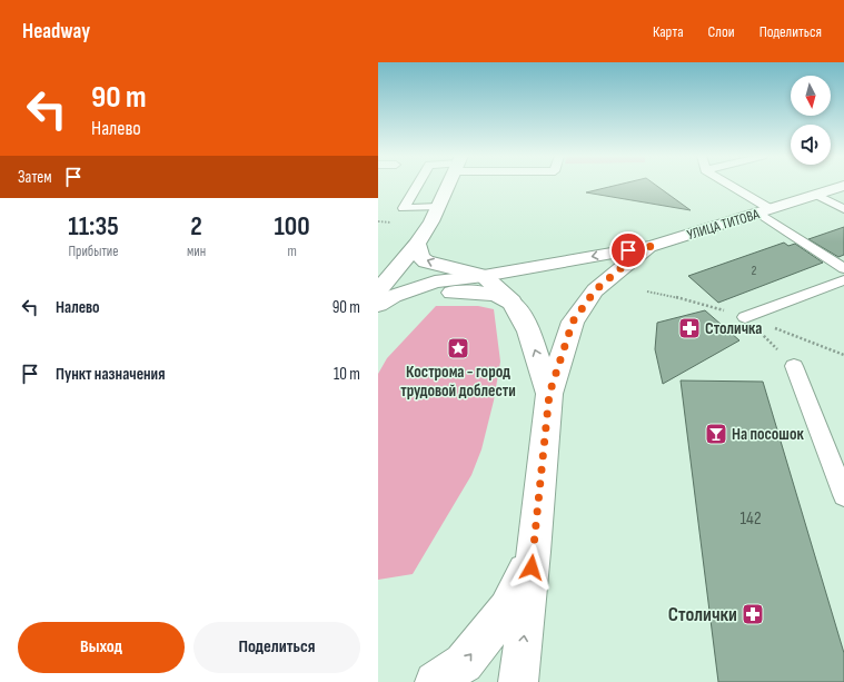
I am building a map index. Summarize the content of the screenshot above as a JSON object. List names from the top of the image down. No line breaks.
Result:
{"streets":{"main road":["УЛИЦА ТИТОВА"]},"places":{"pharmacy":["Столичка","Столички"],"place":["Кострома - город трудовой доблести"],"bar":["На посошок"]},"house_numbers":["2","142"],"north":"bottom","page":{"header":"Headway","nav":["Карта","Слои","Поделиться"],"turn":["90 m","Налево"],"then":"Затем","eta":["11:35","Прибытие","2","мин","100","m"],"list":[{"name":"Налево","value":"90 m"},{"name":"Пункт назначения","value":"10 m"}],"buttons":["Выход","Поделиться"]}}
